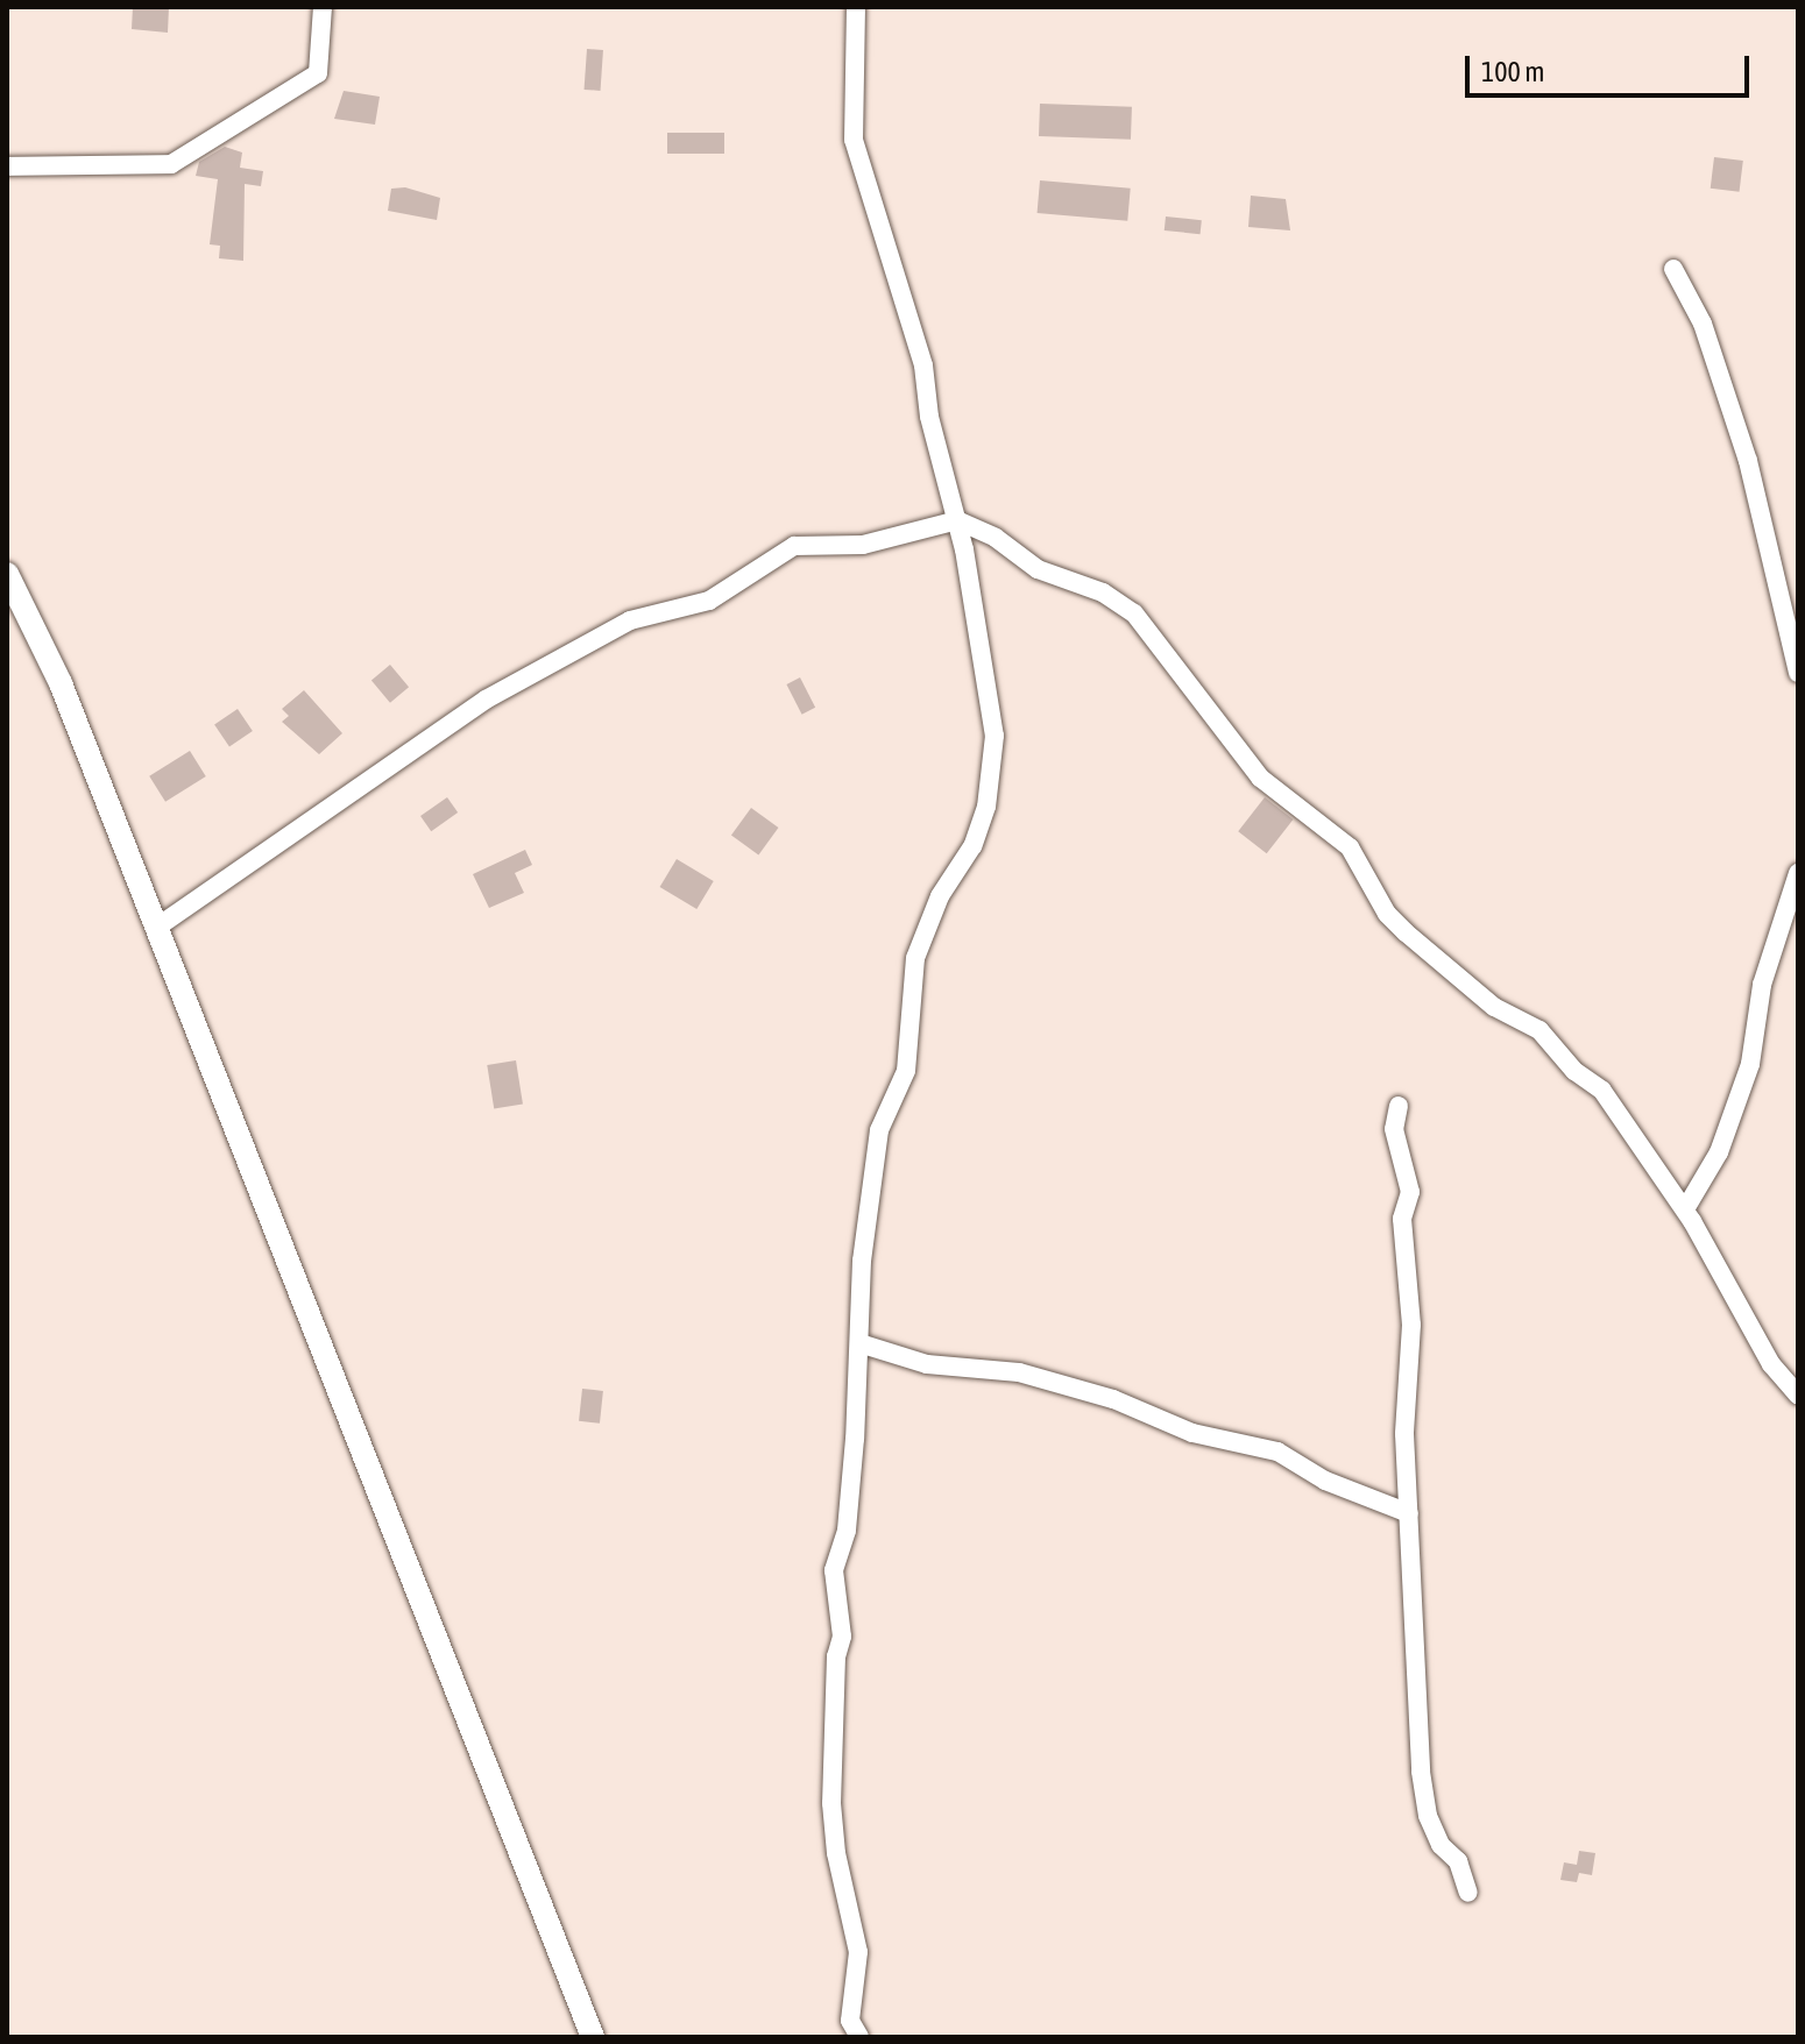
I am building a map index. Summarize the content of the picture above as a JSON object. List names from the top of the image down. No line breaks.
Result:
{"scale_bar":"100 m"}
